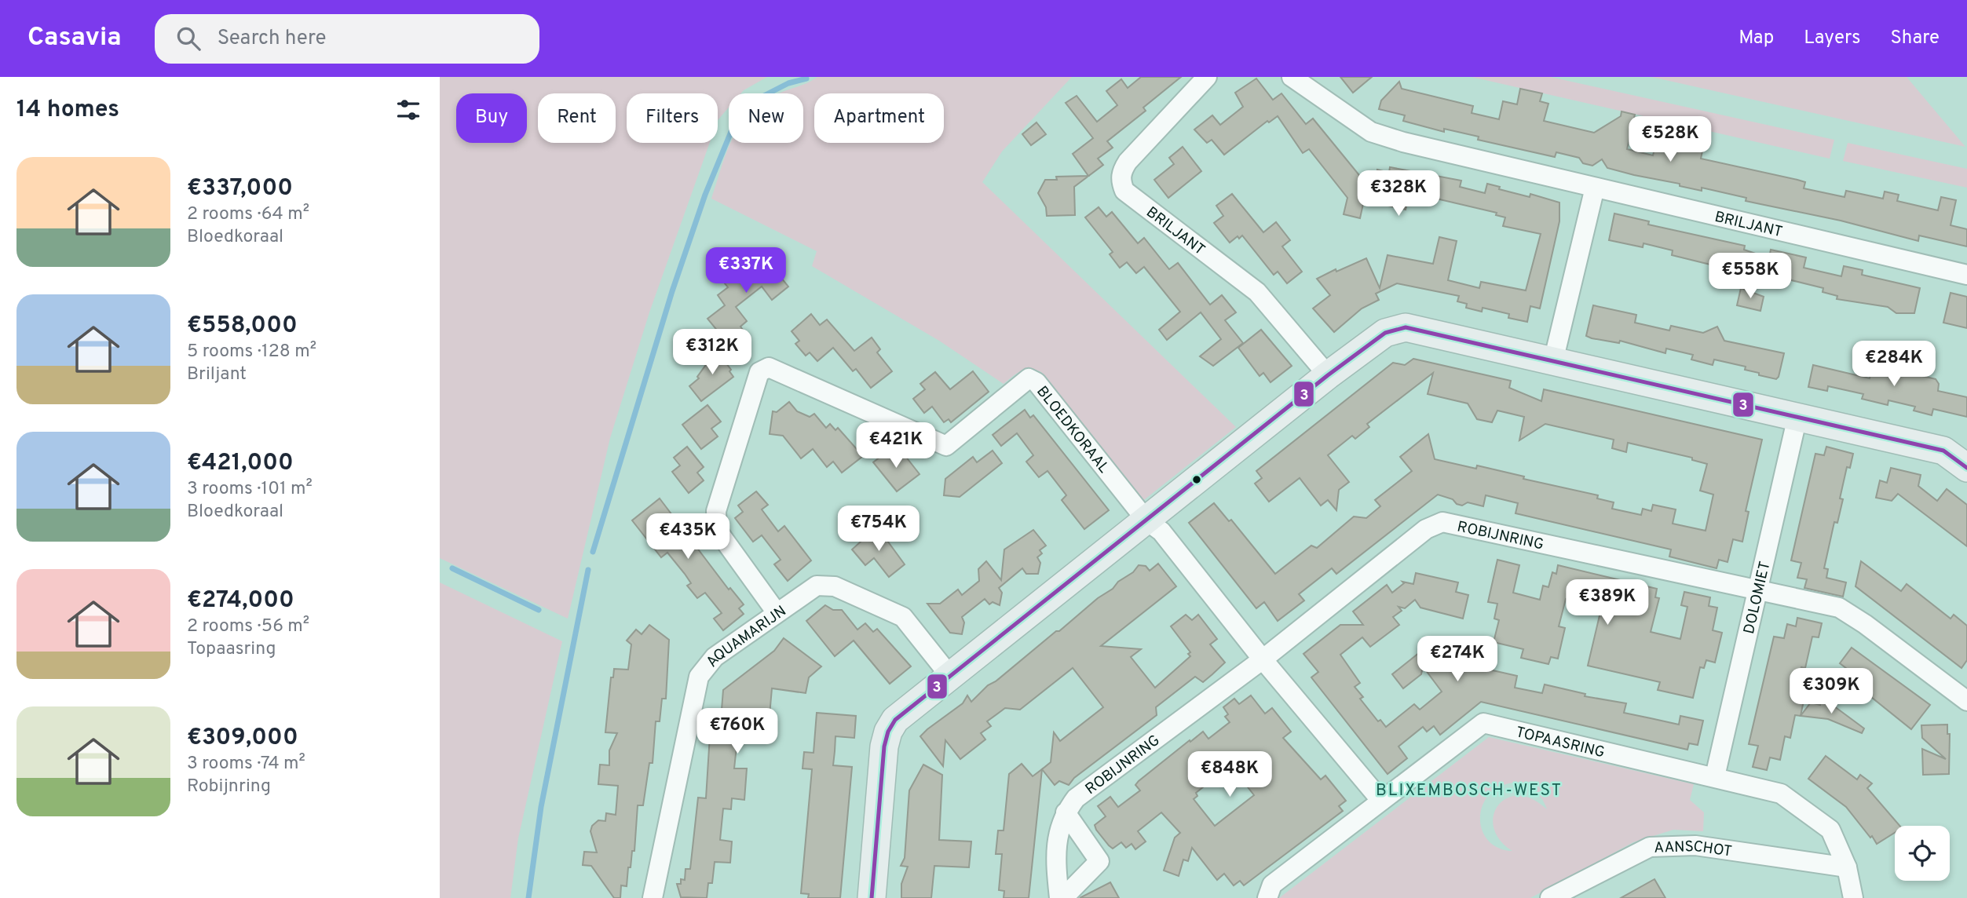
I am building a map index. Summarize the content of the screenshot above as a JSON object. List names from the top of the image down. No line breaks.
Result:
{"streets":{"street":["BRILJANT","BLOEDKORAAL","ROBIJNRING","DOLOMIET","AQUAMARIJN","TOPAASRING","AANSCHOT"]},"crossings":[["BLOEDKORAAL","AQUAMARIJN"],["ROBIJNRING","DOLOMIET"],["DOLOMIET","TOPAASRING"],["TOPAASRING","AANSCHOT"]],"districts":["BLIXEMBOSCH-WEST"],"lines":["transit line 3"],"page":{"header":"Casavia","search":"Search here","nav":["Map","Layers","Share"],"heading":"14 homes","chip":["Buy","Rent","Filters","New","Apartment"],"price":["€528K","€328K","€337K","€558K","€312K","€284K","€421K","€754K","€435K","€389K","€274K","€309K","€760K","€848K"],"list":[{"name":"€337,000","note":"2 rooms · 64 m² · Bloedkoraal"},{"name":"€558,000","note":"5 rooms · 128 m² · Briljant"},{"name":"€421,000","note":"3 rooms · 101 m² · Bloedkoraal"},{"name":"€274,000","note":"2 rooms · 56 m² · Topaasring"},{"name":"€309,000","note":"3 rooms · 74 m² · Robijnring"}]}}
